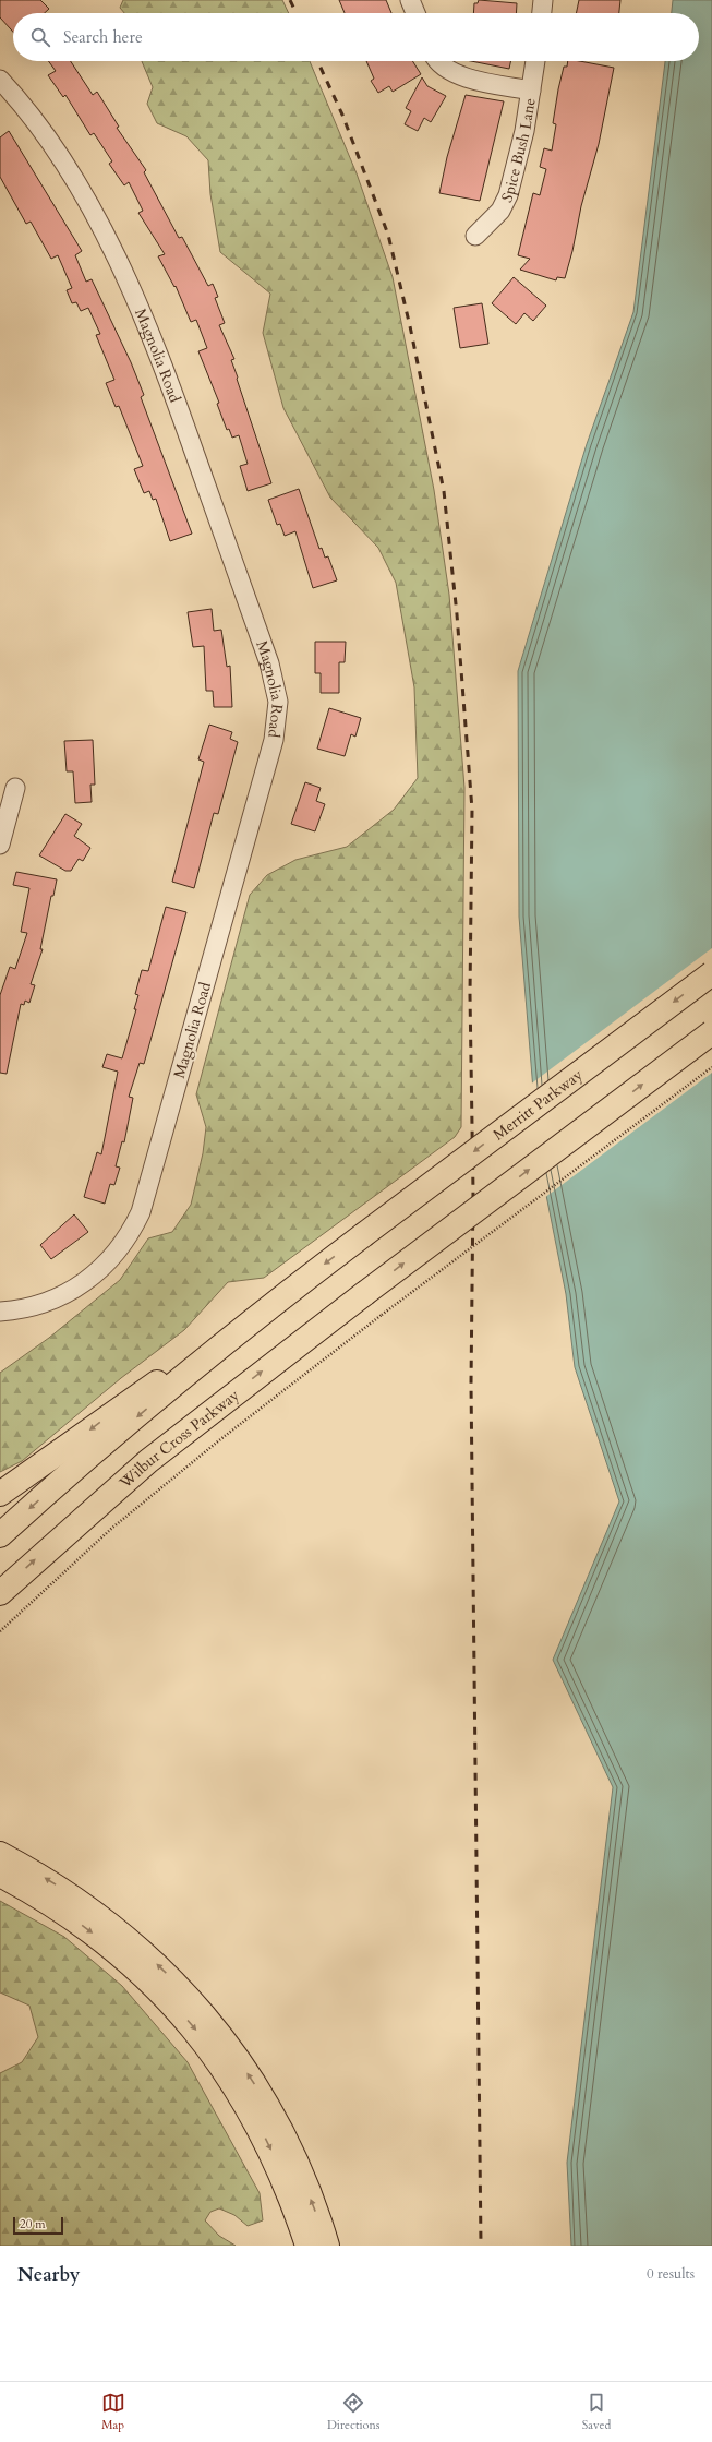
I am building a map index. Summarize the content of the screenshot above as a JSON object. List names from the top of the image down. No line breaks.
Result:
{"streets":{"highway":["Merritt Parkway","Wilbur Cross Parkway"],"street":["Spice Bush Lane","Magnolia Road"]},"one_way":["Merritt Parkway"],"scale_bar":"20 m","page":{"search":"Search here","scale":"20 m","heading":["Nearby","0 results"],"nav":["Map","Directions","Saved"]}}
